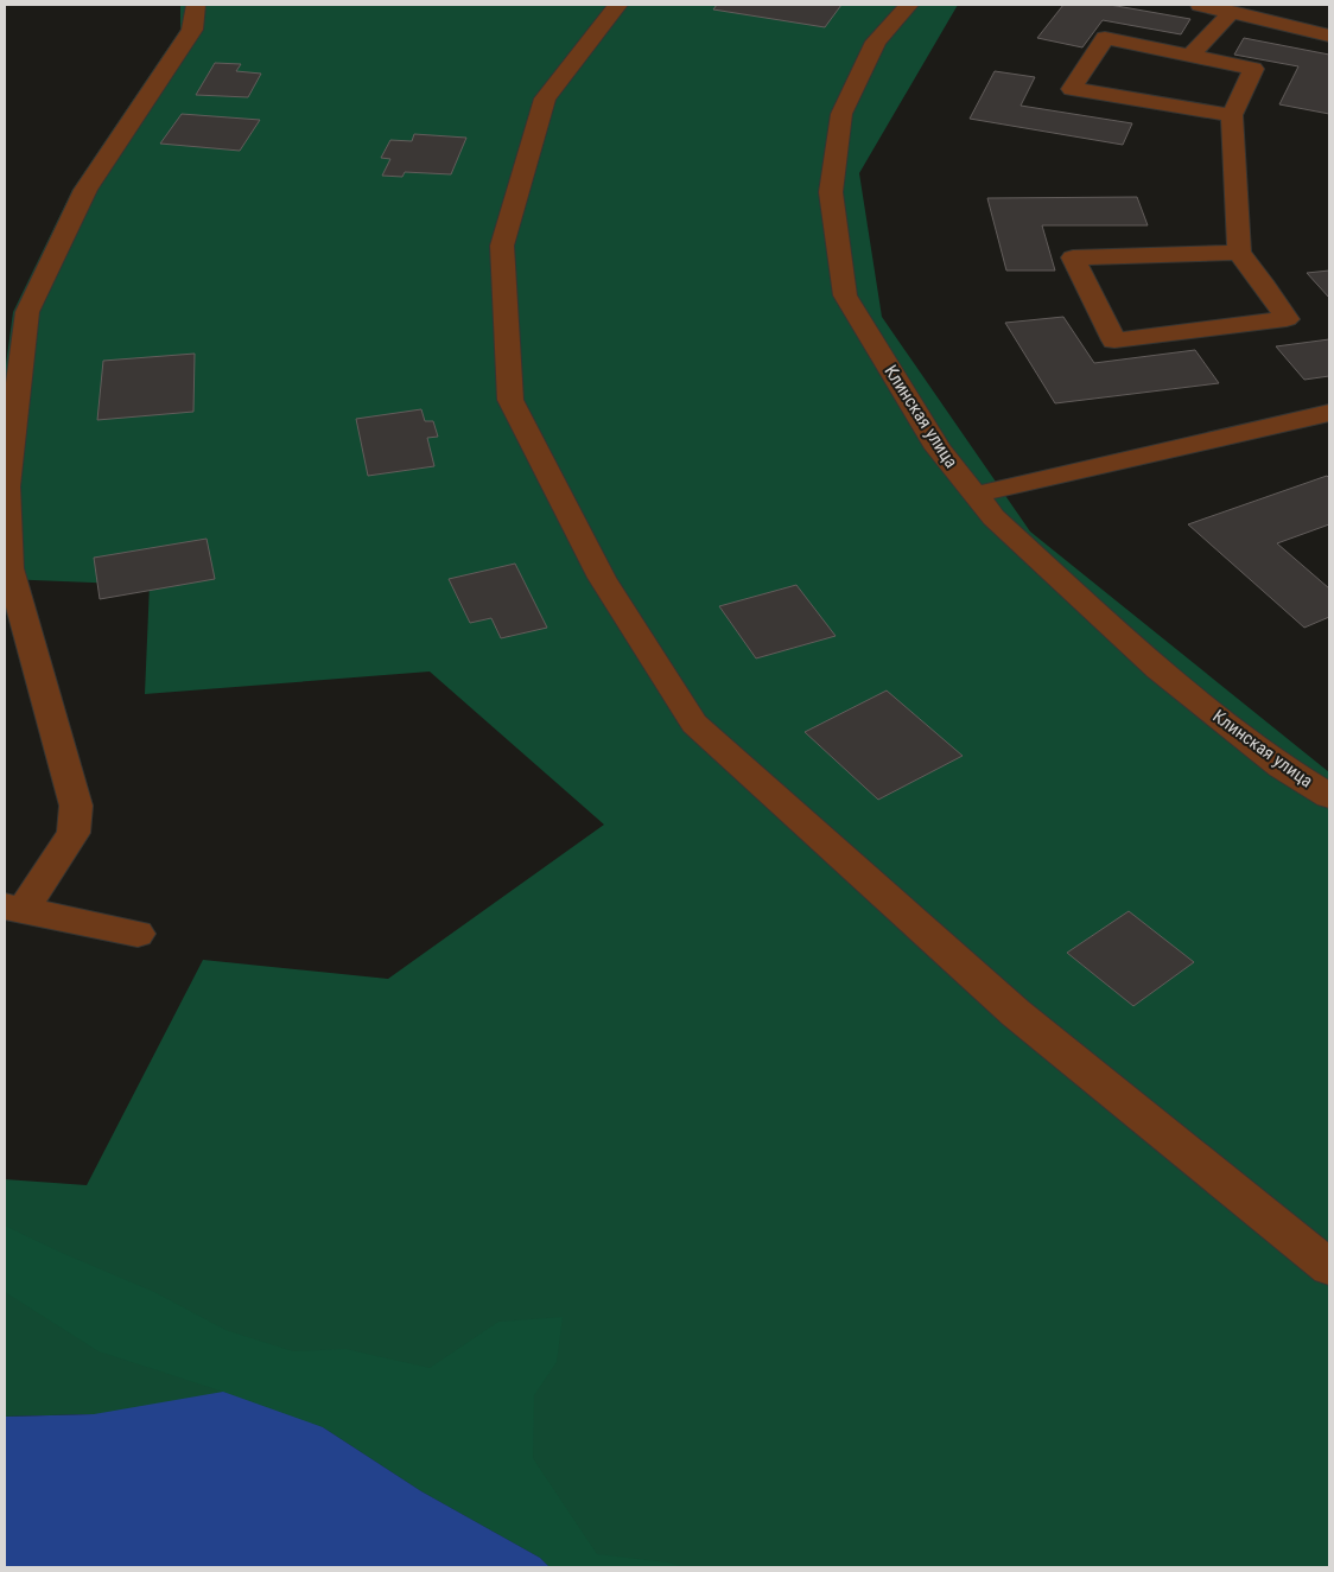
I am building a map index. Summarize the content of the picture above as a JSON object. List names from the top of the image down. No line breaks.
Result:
{"streets":{"street":["Клинская улица"]}}
